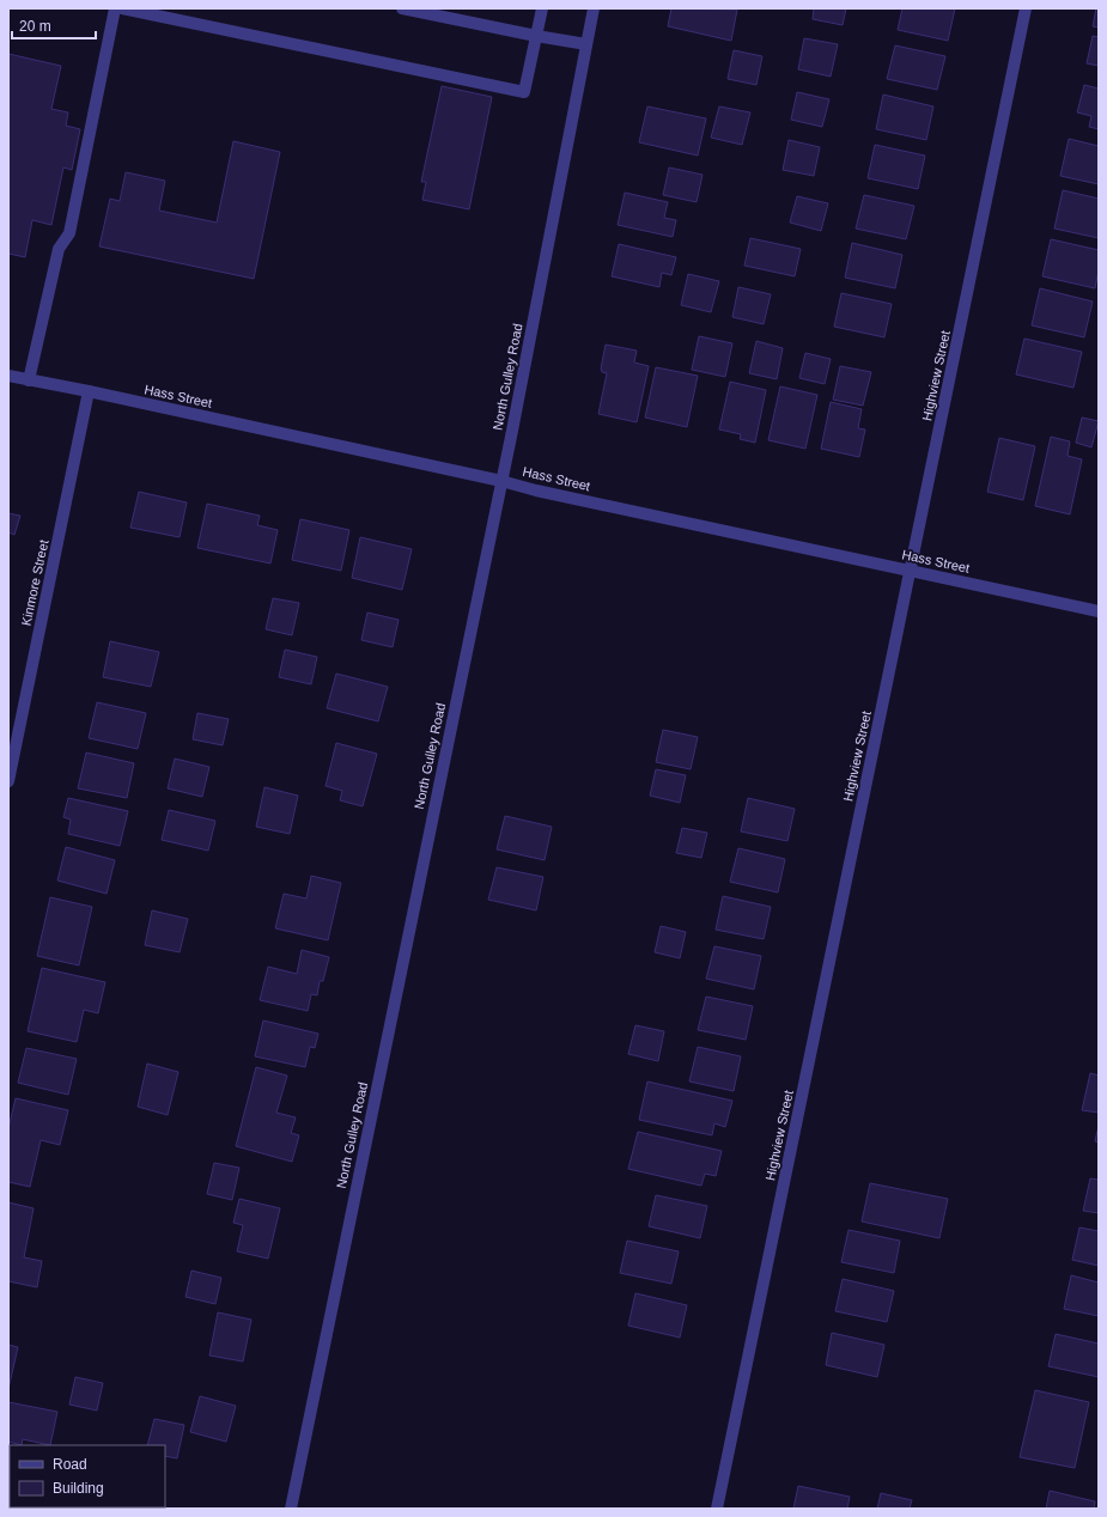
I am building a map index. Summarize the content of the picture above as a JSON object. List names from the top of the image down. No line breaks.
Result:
{"streets":{"street":["Highview Street","North Gulley Road","Hass Street","Kinmore Street"]},"crossings":[["Highview Street","Hass Street"],["North Gulley Road","Hass Street"],["Hass Street","Kinmore Street"]],"legend":["Road","Building"],"scale_bar":"20 m"}
